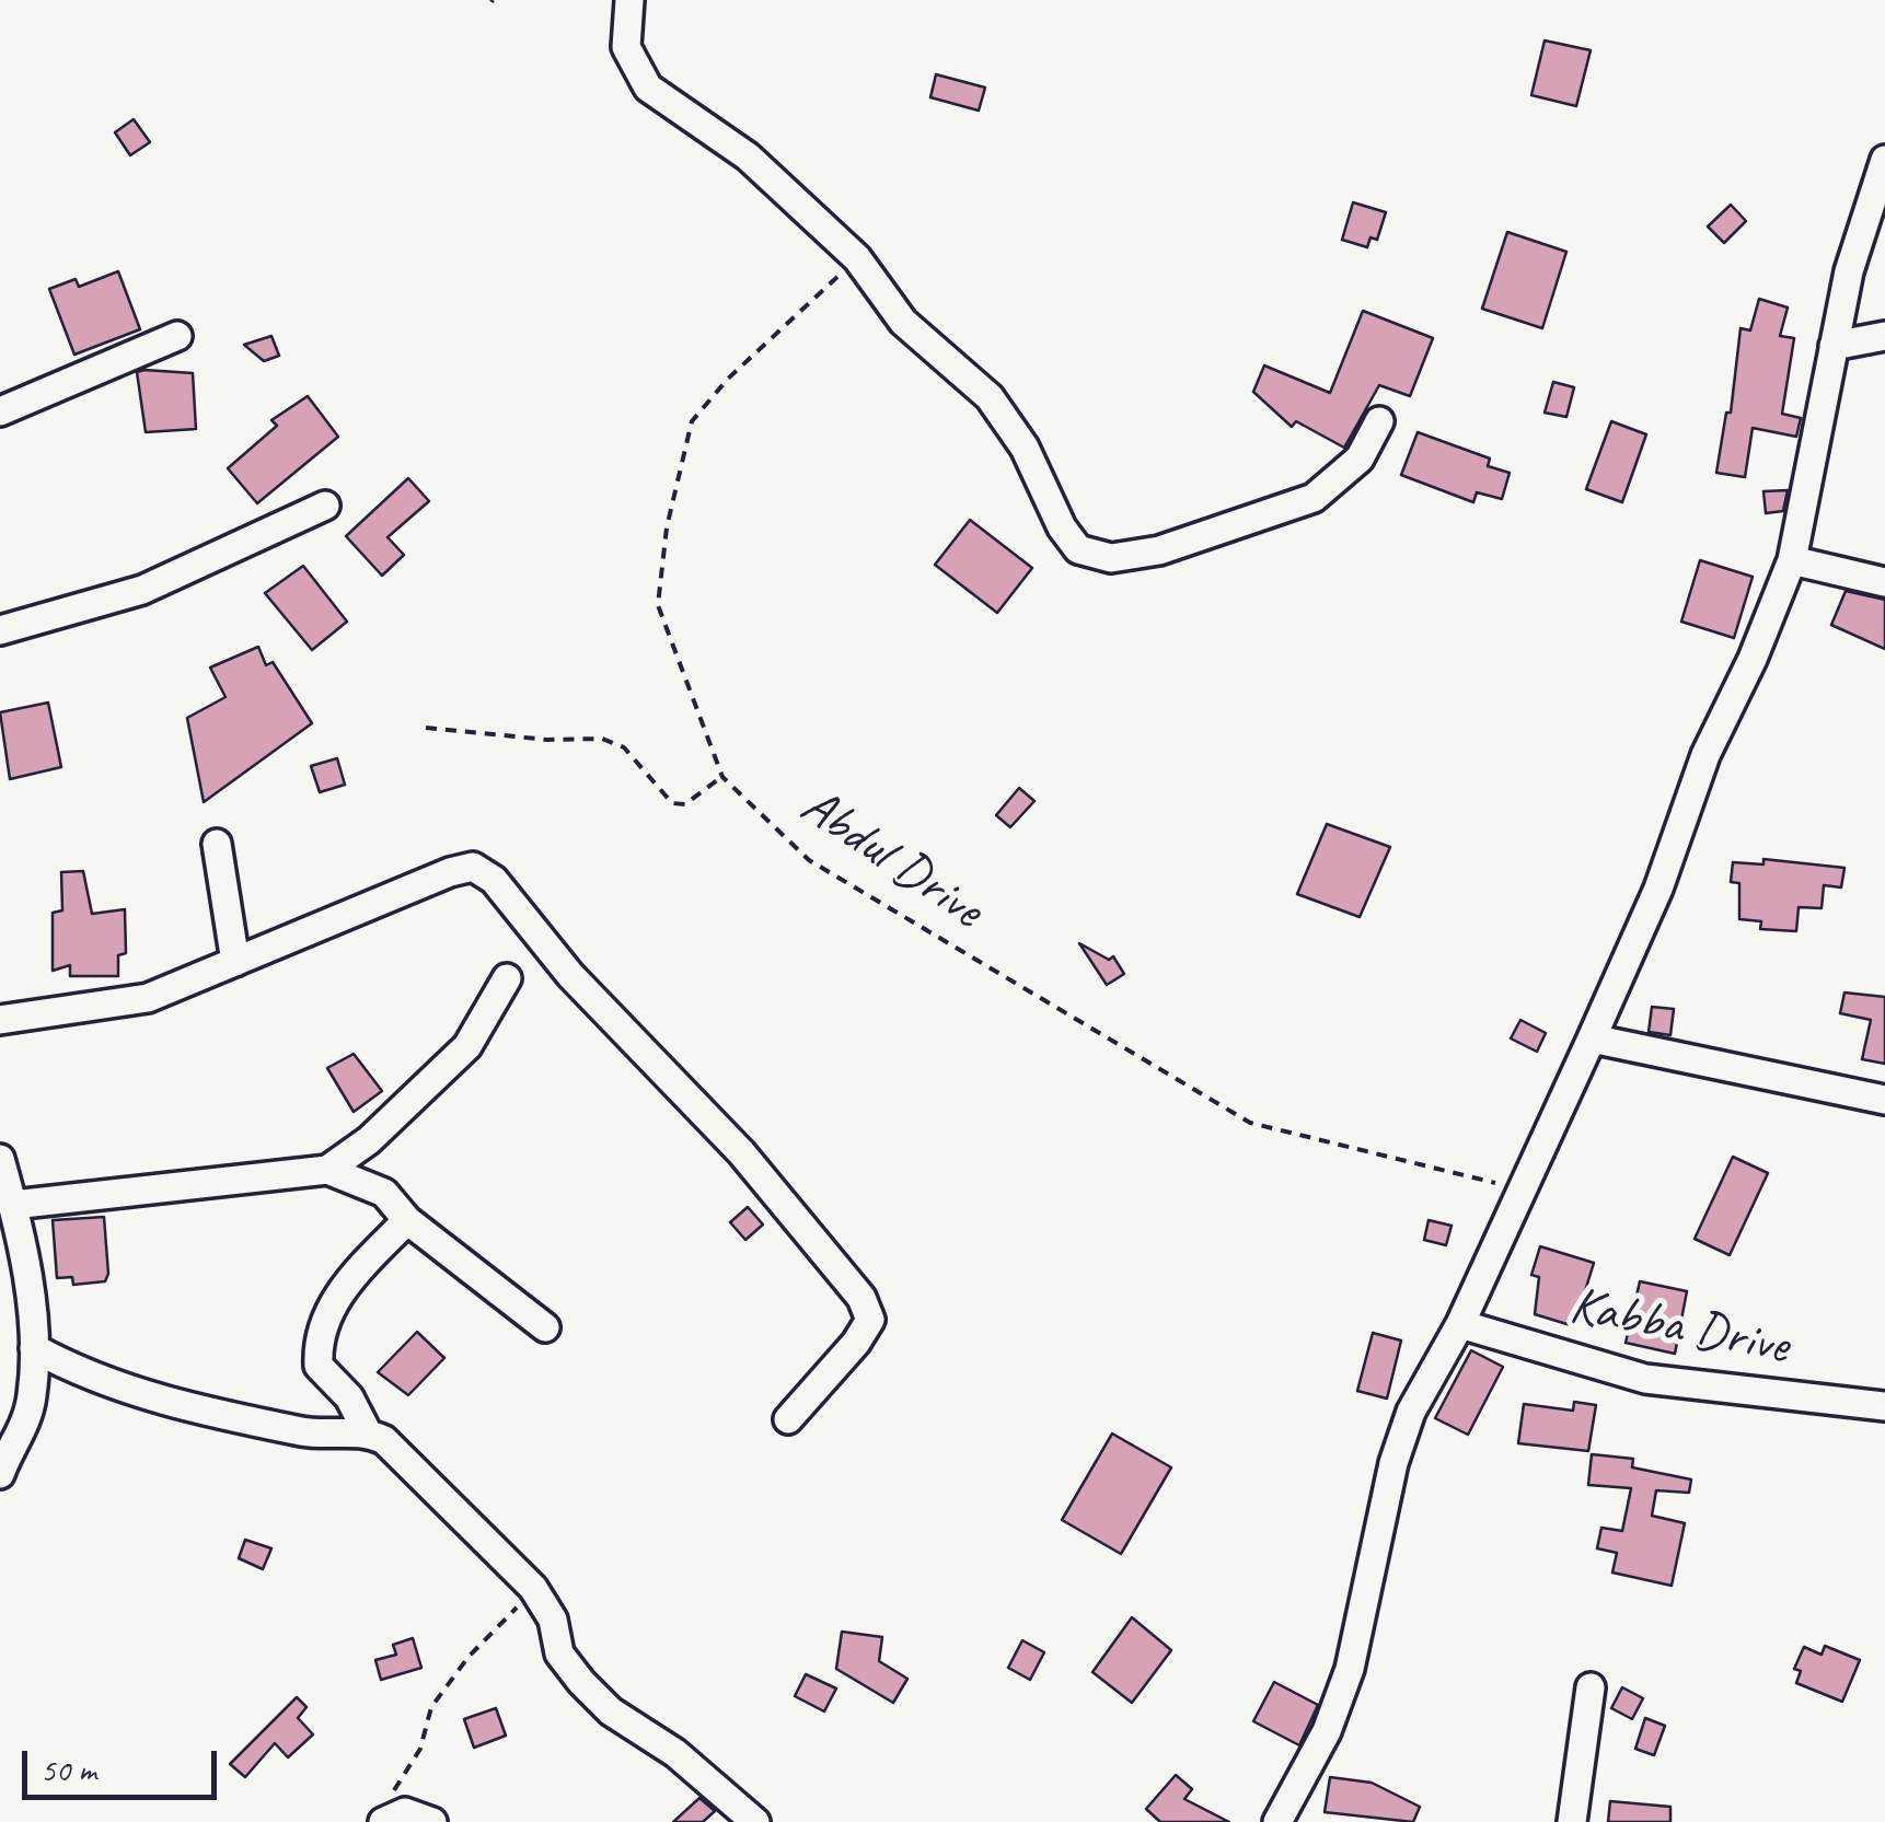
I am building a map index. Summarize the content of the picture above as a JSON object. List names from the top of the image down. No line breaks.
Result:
{"streets":{"street":["Kabba Drive"],"path":["Abdul Drive"]},"scale_bar":"50 m"}
